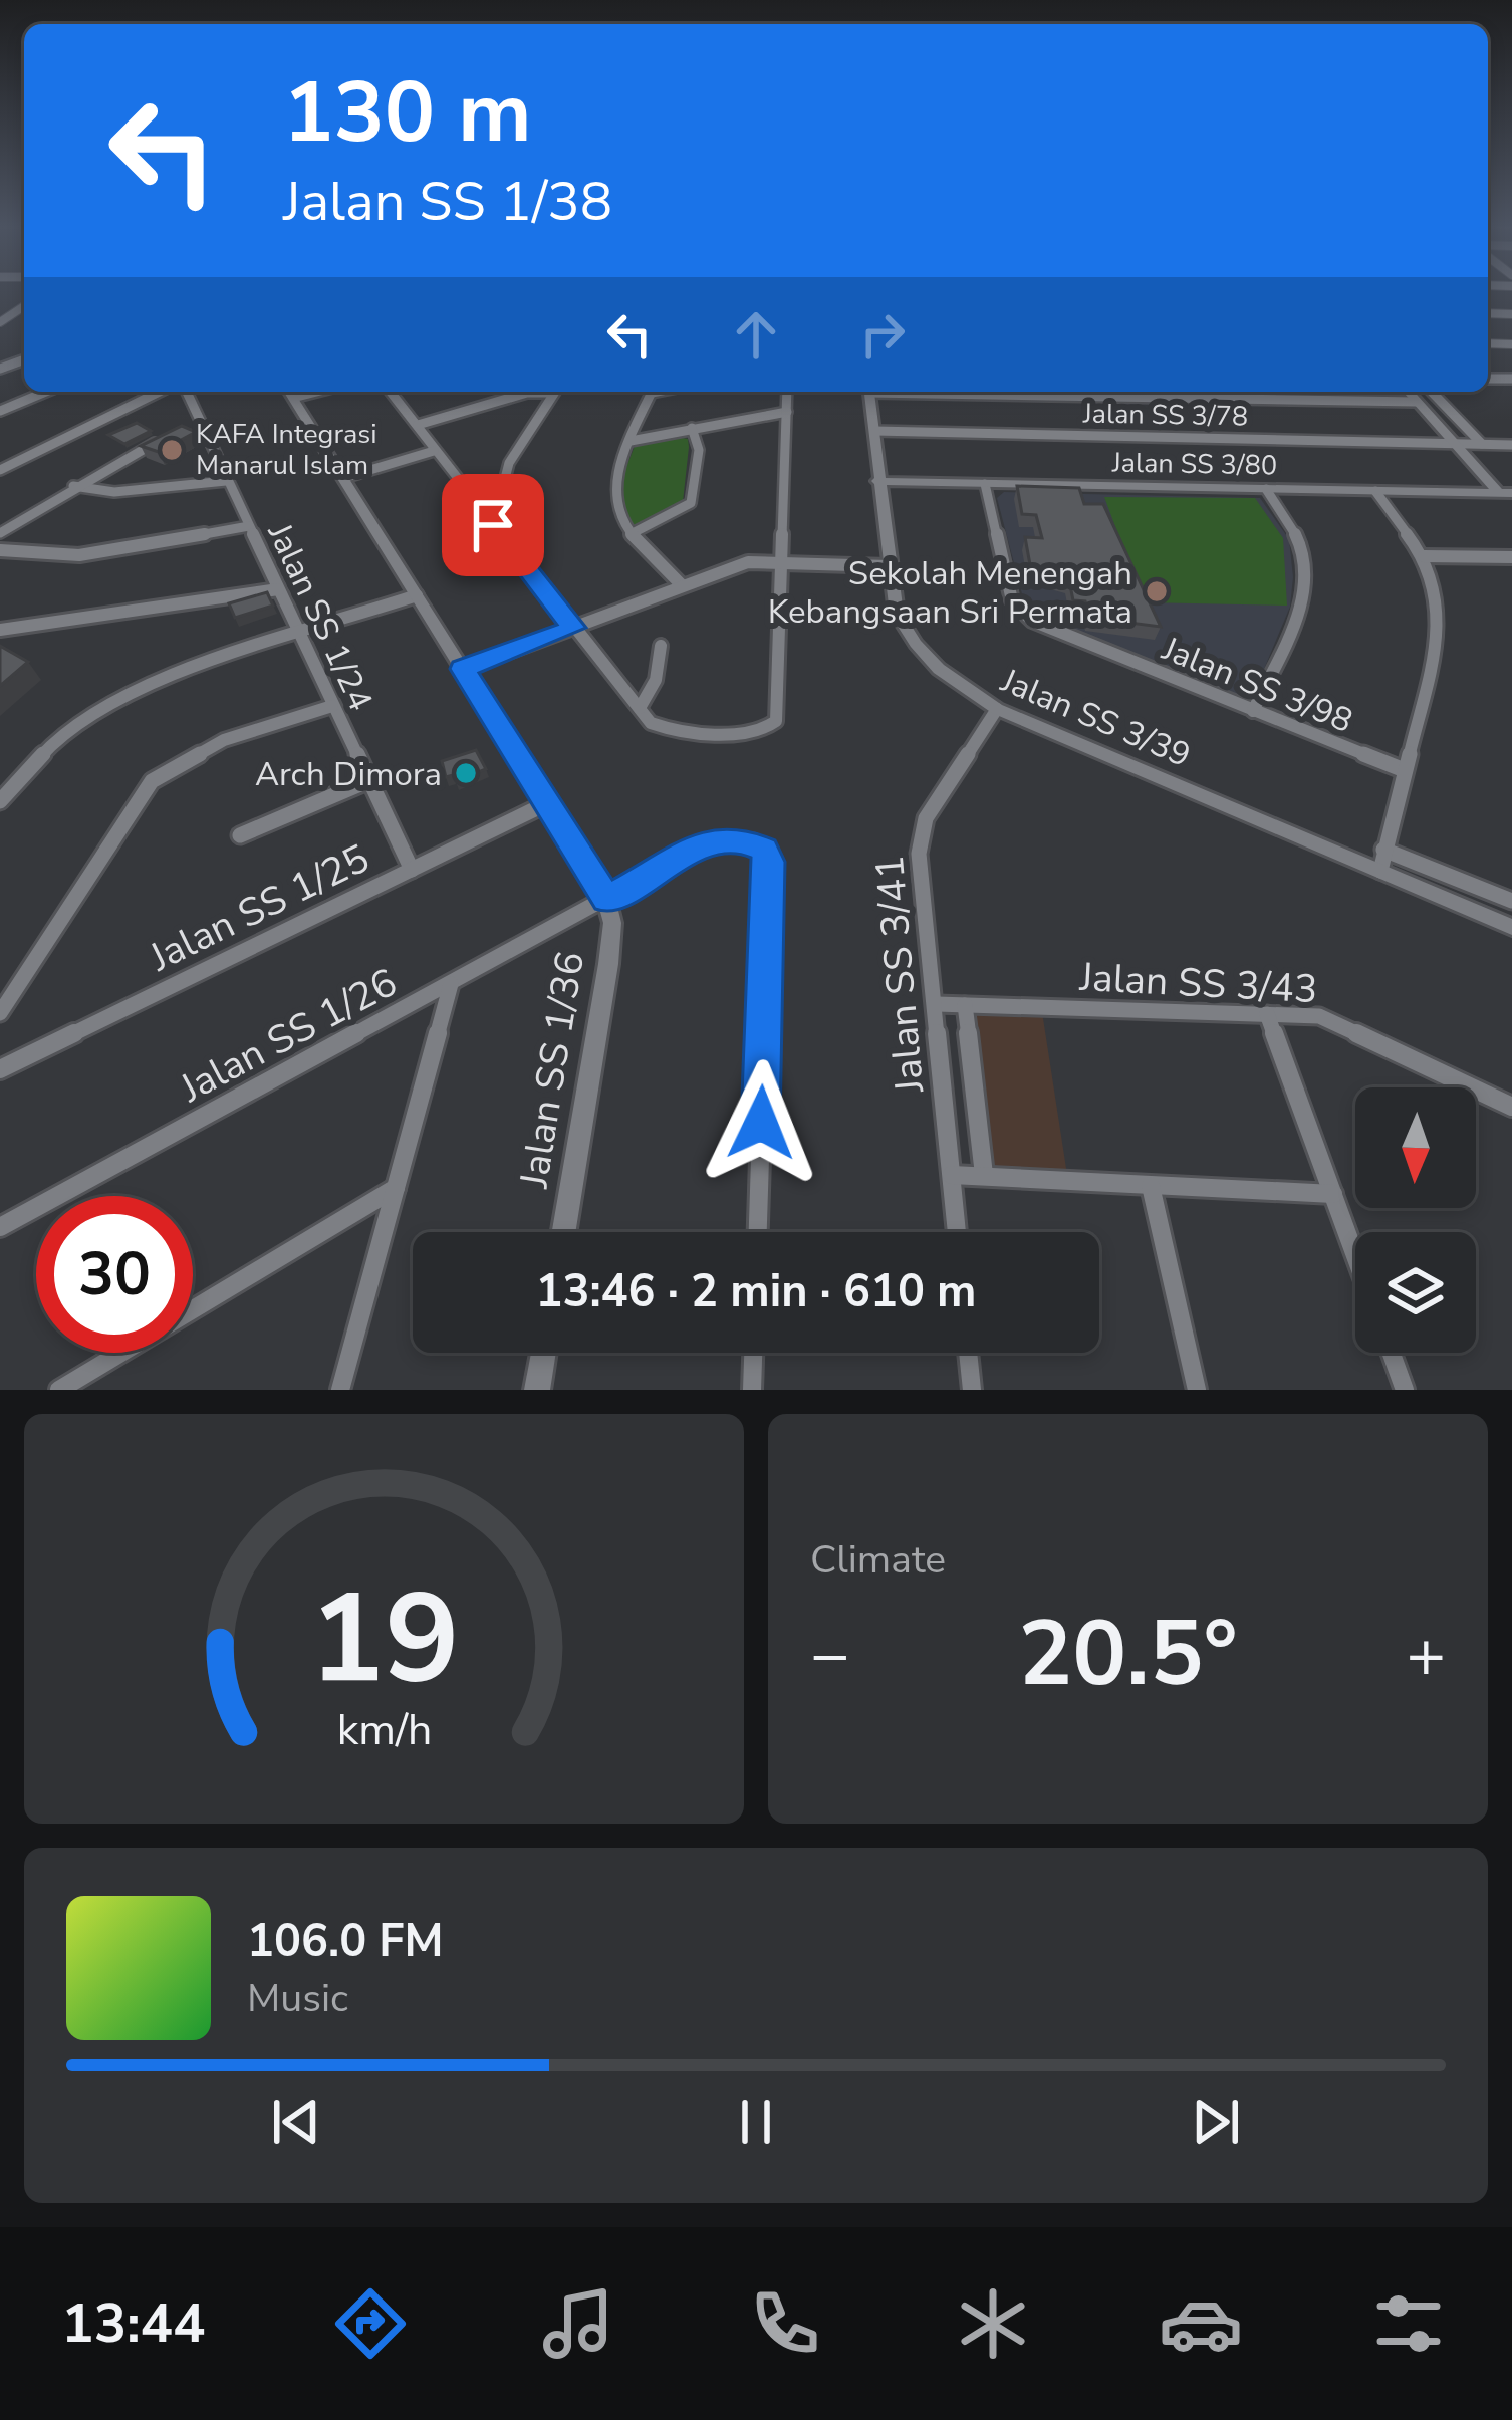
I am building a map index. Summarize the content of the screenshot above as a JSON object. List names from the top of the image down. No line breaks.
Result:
{"streets":{"street":["Jalan SS 3/78","Jalan SS 3/80","Jalan SS 1/24","Jalan SS 3/98","Jalan SS 3/39","Jalan SS 1/25","Jalan SS 3/41","Jalan SS 3/43","Jalan SS 1/26","Jalan SS 1/36"]},"crossings":[["Jalan SS 3/78","Jalan SS 3/39"],["Jalan SS 3/80","Jalan SS 3/98"],["Jalan SS 3/80","Jalan SS 3/39"],["Jalan SS 1/24","Jalan SS 1/25"],["Jalan SS 3/39","Jalan SS 3/41"],["Jalan SS 3/41","Jalan SS 3/43"],["Jalan SS 1/26","Jalan SS 1/36"]],"places":["KAFA Integrasi Manarul Islam","Sekolah Menengah Kebangsaan Sri Permata","Arch Dimora"],"north":"bottom","page":{"turn":["130 m","Jalan SS 1/38"],"limit":"30","trip":"13:46 · 2 min · 610 m","tile":"Climate","heat":["−","20.5°","+"],"song":["106.0 FM","Music"],"tabs":"13:44","gauge":["19","km/h"]}}
